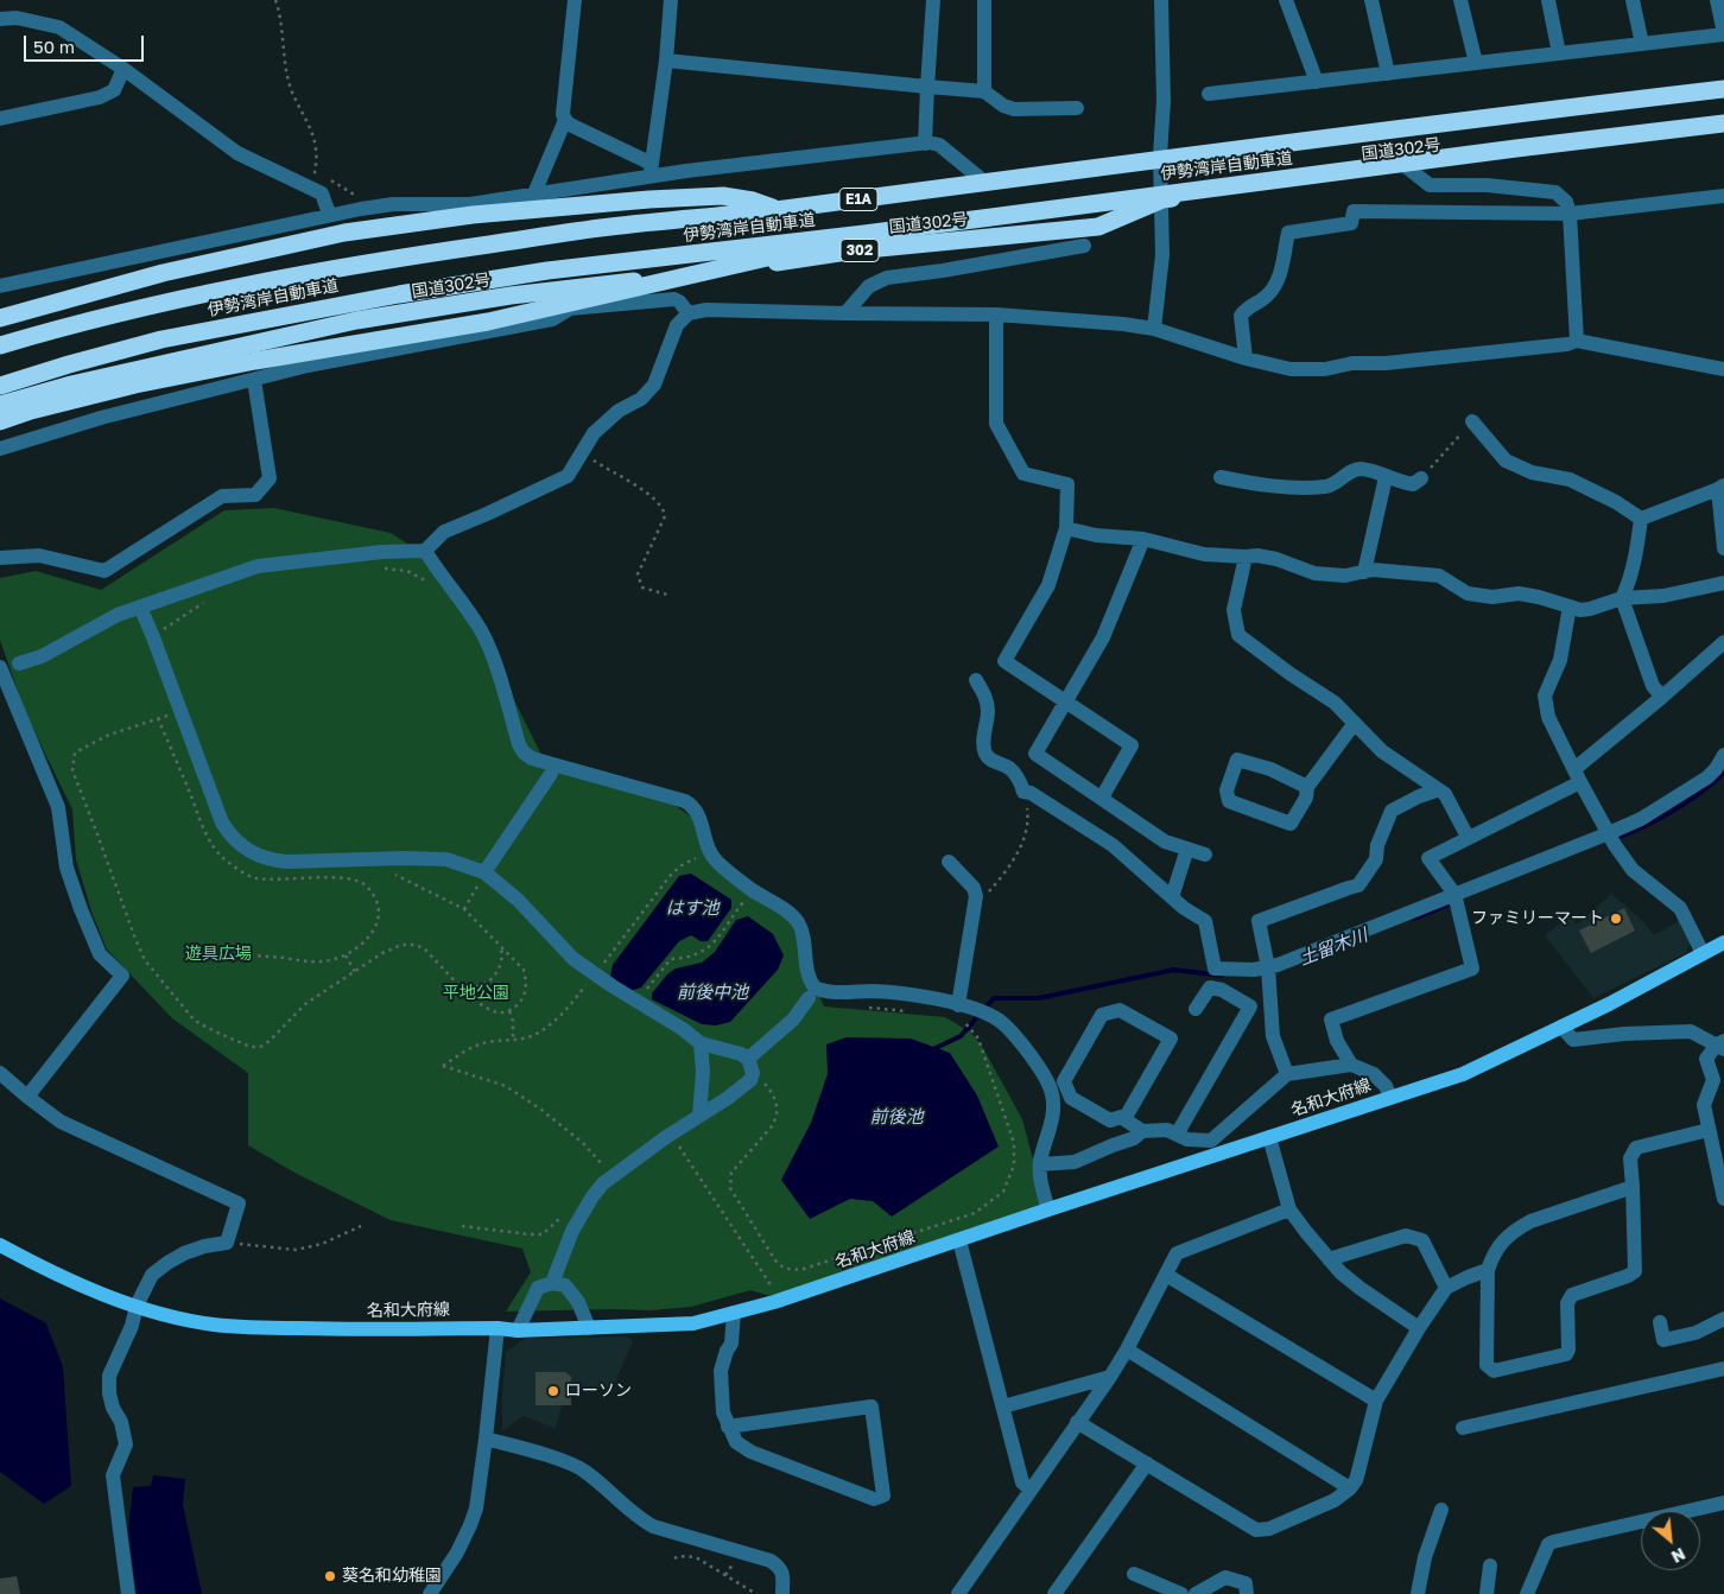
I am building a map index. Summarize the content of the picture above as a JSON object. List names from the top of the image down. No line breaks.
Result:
{"streets":{"highway":["国道302号","伊勢湾岸自動車道","E1A","302"],"main road":["名和大府線"]},"crossings":[["国道302号","伊勢湾岸自動車道"]],"water":["はす池","土留木川","前後中池","前後池"],"parks":["遊具広場","平地公園"],"places":["ファミリーマート","ローソン","葵名和幼稚園"],"scale_bar":"50 m","north":"bottom right"}
